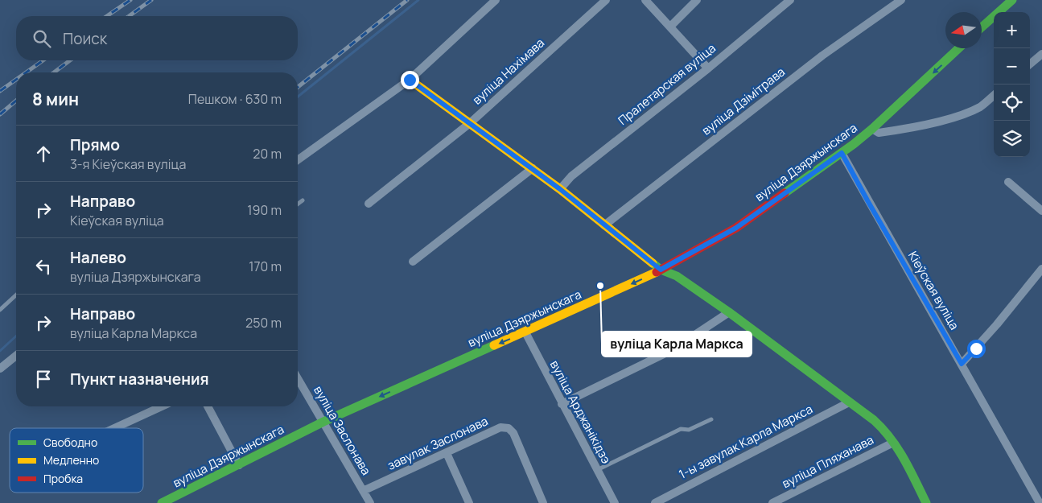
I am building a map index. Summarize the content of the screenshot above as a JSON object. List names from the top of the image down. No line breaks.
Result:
{"streets":{"street":["вуліца Нахімава","Пралетарская вуліца","вуліца Дзімітрава","вуліца Дзяржынскага","Кіеўская вуліца","вуліца Арджанікідзэ","вуліца Заслонава","1-ы завулак Карла Маркса","завулак Заслонава","вуліца Пляханава"]},"crossings":[["вуліца Дзяржынскага","Кіеўская вуліца"],["вуліца Дзяржынскага","вуліца Арджанікідзэ"],["вуліца Дзяржынскага","вуліца Заслонава"],["вуліца Заслонава","завулак Заслонава"]],"places":["вуліца Карла Маркса"],"legend":["Свободно","Медленно","Пробка"],"north":"left","page":{"map_buttons":["+","−"],"search":"Поиск","heading":["8 мин","Пешком · 630 m"],"list":[["Прямо","3-я Кіеўская вуліца","20 m"],["Направо","Кіеўская вуліца","190 m"],["Налево","вуліца Дзяржынскага","170 m"],["Направо","вуліца Карла Маркса","250 m"],"Пункт назначения"]}}
